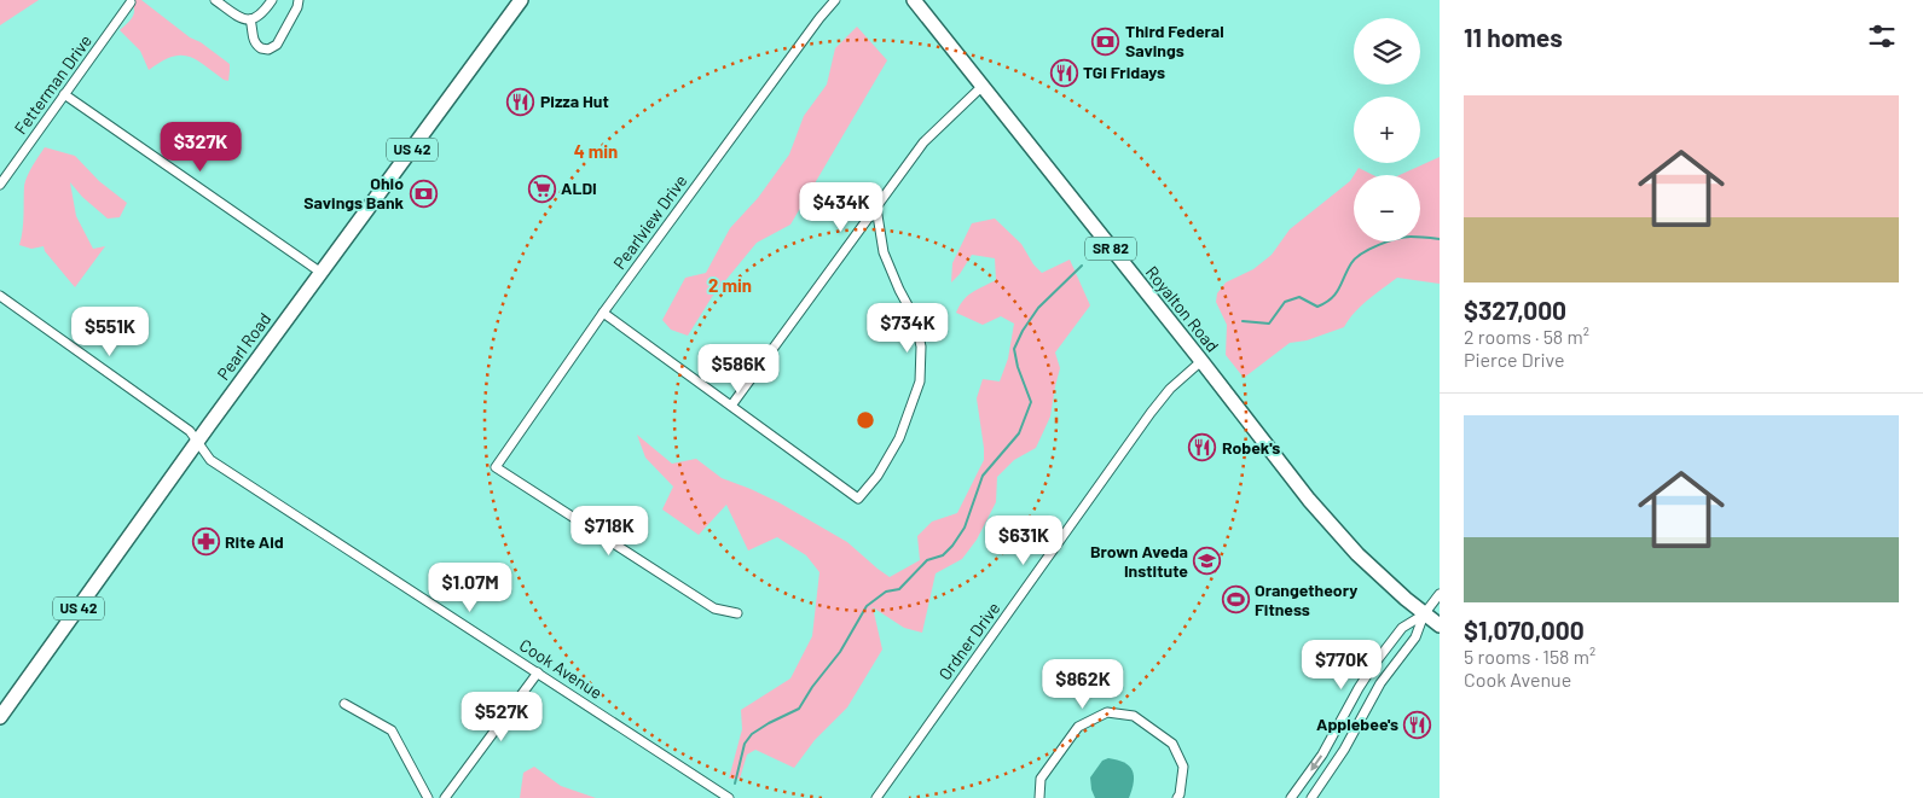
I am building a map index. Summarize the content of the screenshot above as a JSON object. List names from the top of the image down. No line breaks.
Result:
{"streets":{"main road":["US 42","SR 82","Royalton Road","Pearl Road"],"street":["Fetterman Drive","Pearlview Drive","Ordner Drive","Cook Avenue"]},"crossings":[["Royalton Road","Ordner Drive"],["Pearl Road","Cook Avenue"]],"places":{"bank":["Third Federal Savings","Ohio Savings Bank"],"restaurant":["TGI Fridays","Pizza Hut","Robek's","Applebee's"],"supermarket":["ALDI"],"pharmacy":["Rite Aid"],"school or university":["Brown Aveda Institute"],"sports":["Orangetheory Fitness"]},"page":{"heading":"11 homes","map_buttons":["+","−"],"list":[{"name":"$327,000","note":"2 rooms · 58 m² · Pierce Drive"},{"name":"$1,070,000","note":"5 rooms · 158 m² · Cook Avenue"}],"price":["$327K","$434K","$734K","$551K","$586K","$718K","$631K","$1.07M","$770K","$862K","$527K"]},"rings":["4 min","2 min"]}
